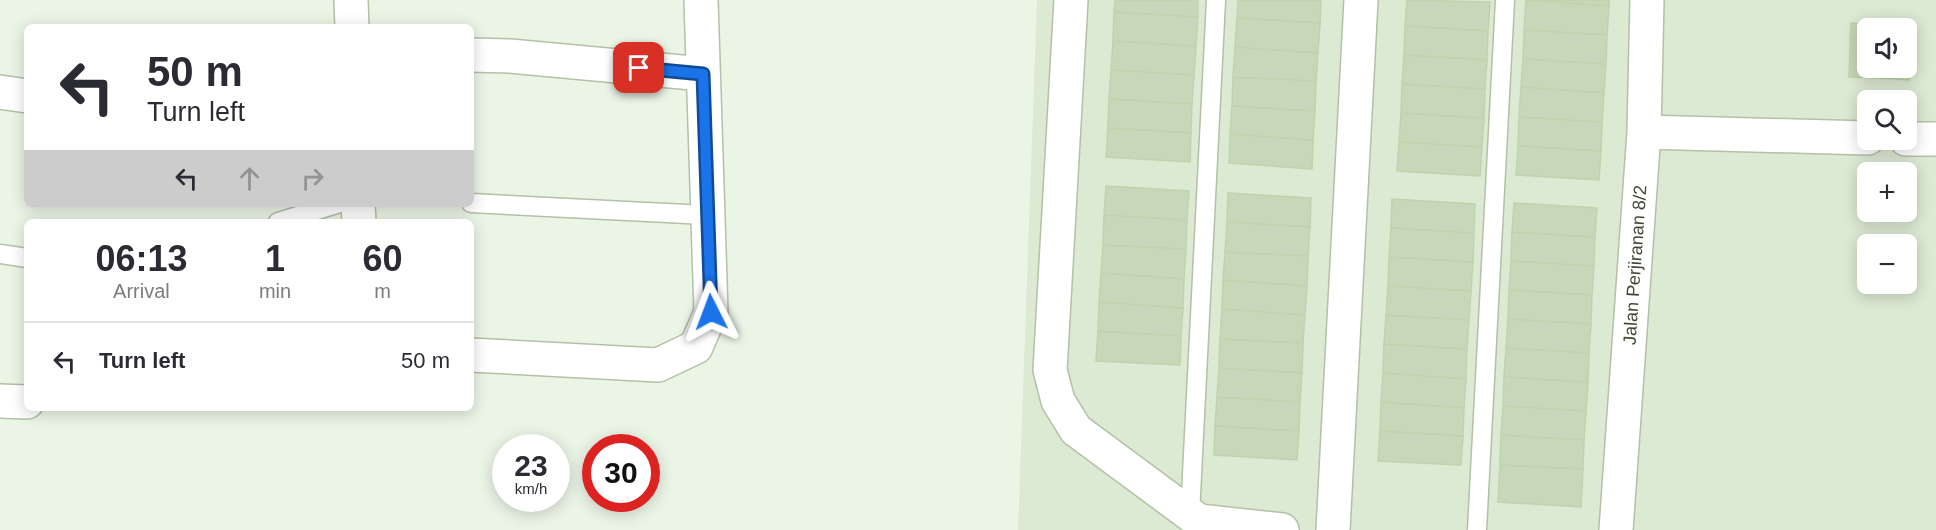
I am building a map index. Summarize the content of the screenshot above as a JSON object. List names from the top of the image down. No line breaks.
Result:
{"streets":{"street":["Jalan Perjiranan 8/2"]},"page":{"map_buttons":["+","−"],"turn":["50 m","Turn left"],"eta":["06:13","Arrival","1","min","60","m"],"list":[{"name":"Turn left","value":"50 m"}],"speed":"23 km/h","limit":"30"}}
